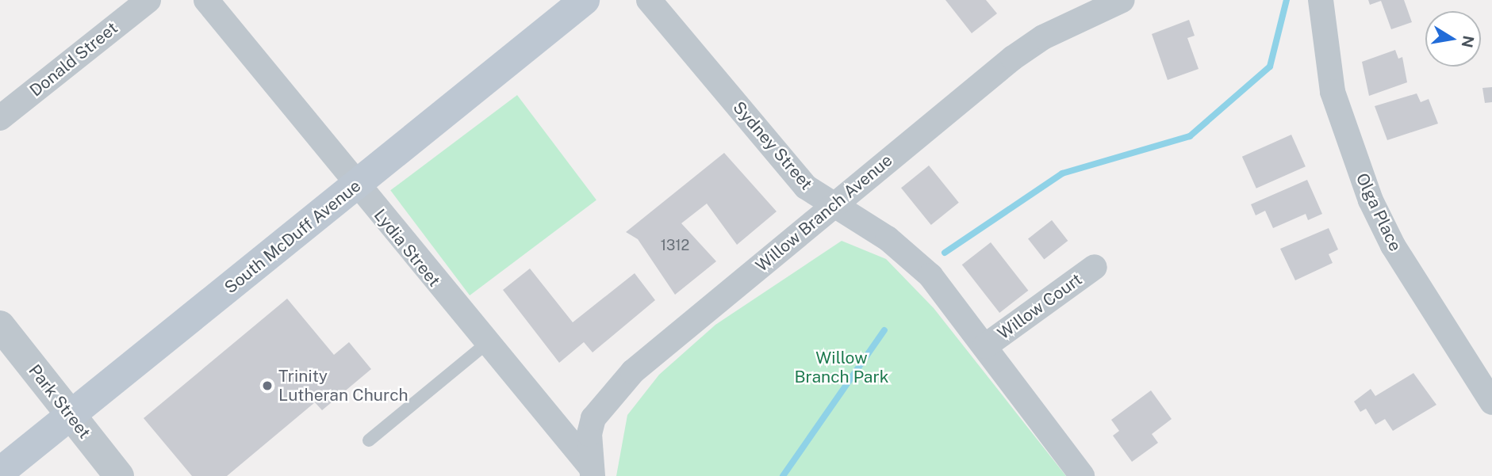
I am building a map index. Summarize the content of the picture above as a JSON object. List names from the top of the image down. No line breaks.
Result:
{"streets":{"main road":["South McDuff Avenue"],"street":["Donald Street","Sydney Street","Olga Place","Willow Branch Avenue","Lydia Street","Willow Court","Park Street"]},"crossings":[["Sydney Street","Willow Branch Avenue"],["Sydney Street","Willow Court"],["Willow Branch Avenue","Lydia Street"],["South McDuff Avenue","Lydia Street"],["South McDuff Avenue","Park Street"]],"parks":["Willow Branch Park"],"places":["Trinity Lutheran Church"],"house_numbers":["1312"],"north":"right"}
